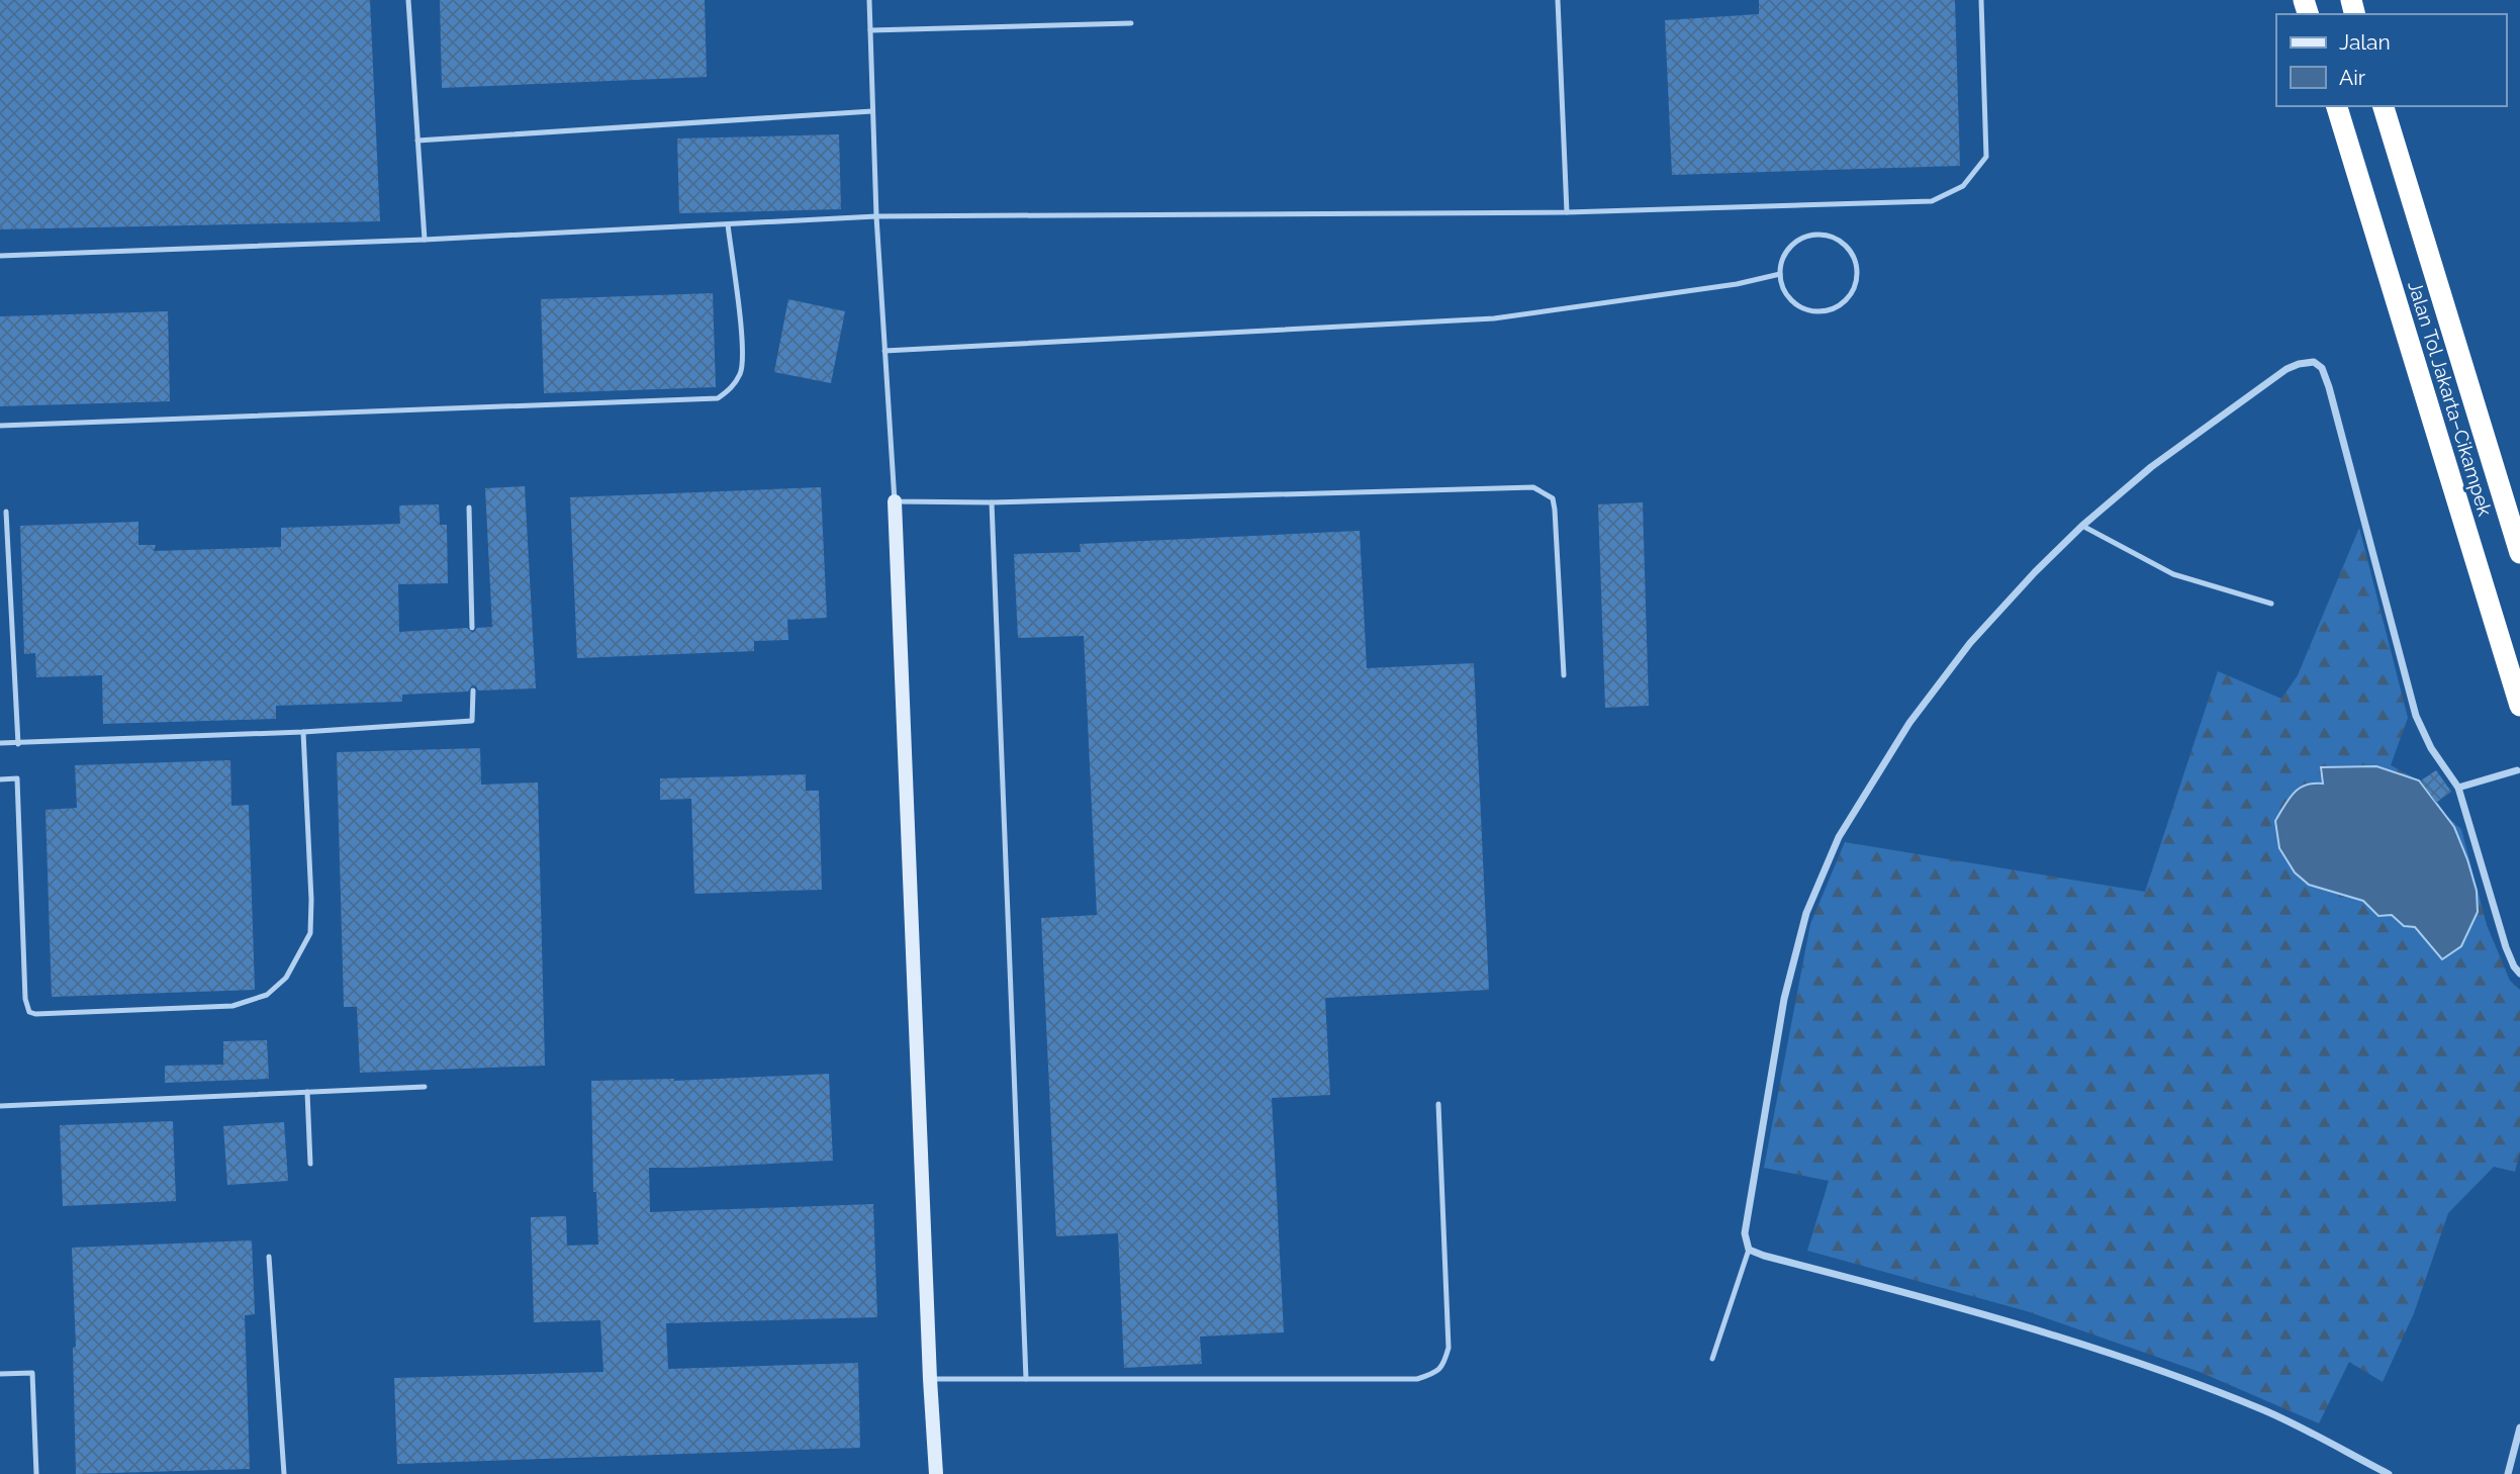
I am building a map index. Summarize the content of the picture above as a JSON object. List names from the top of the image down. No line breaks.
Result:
{"streets":{"highway":["Jalan Tol Jakarta–Cikampek"]},"legend":["Jalan","Air"]}
